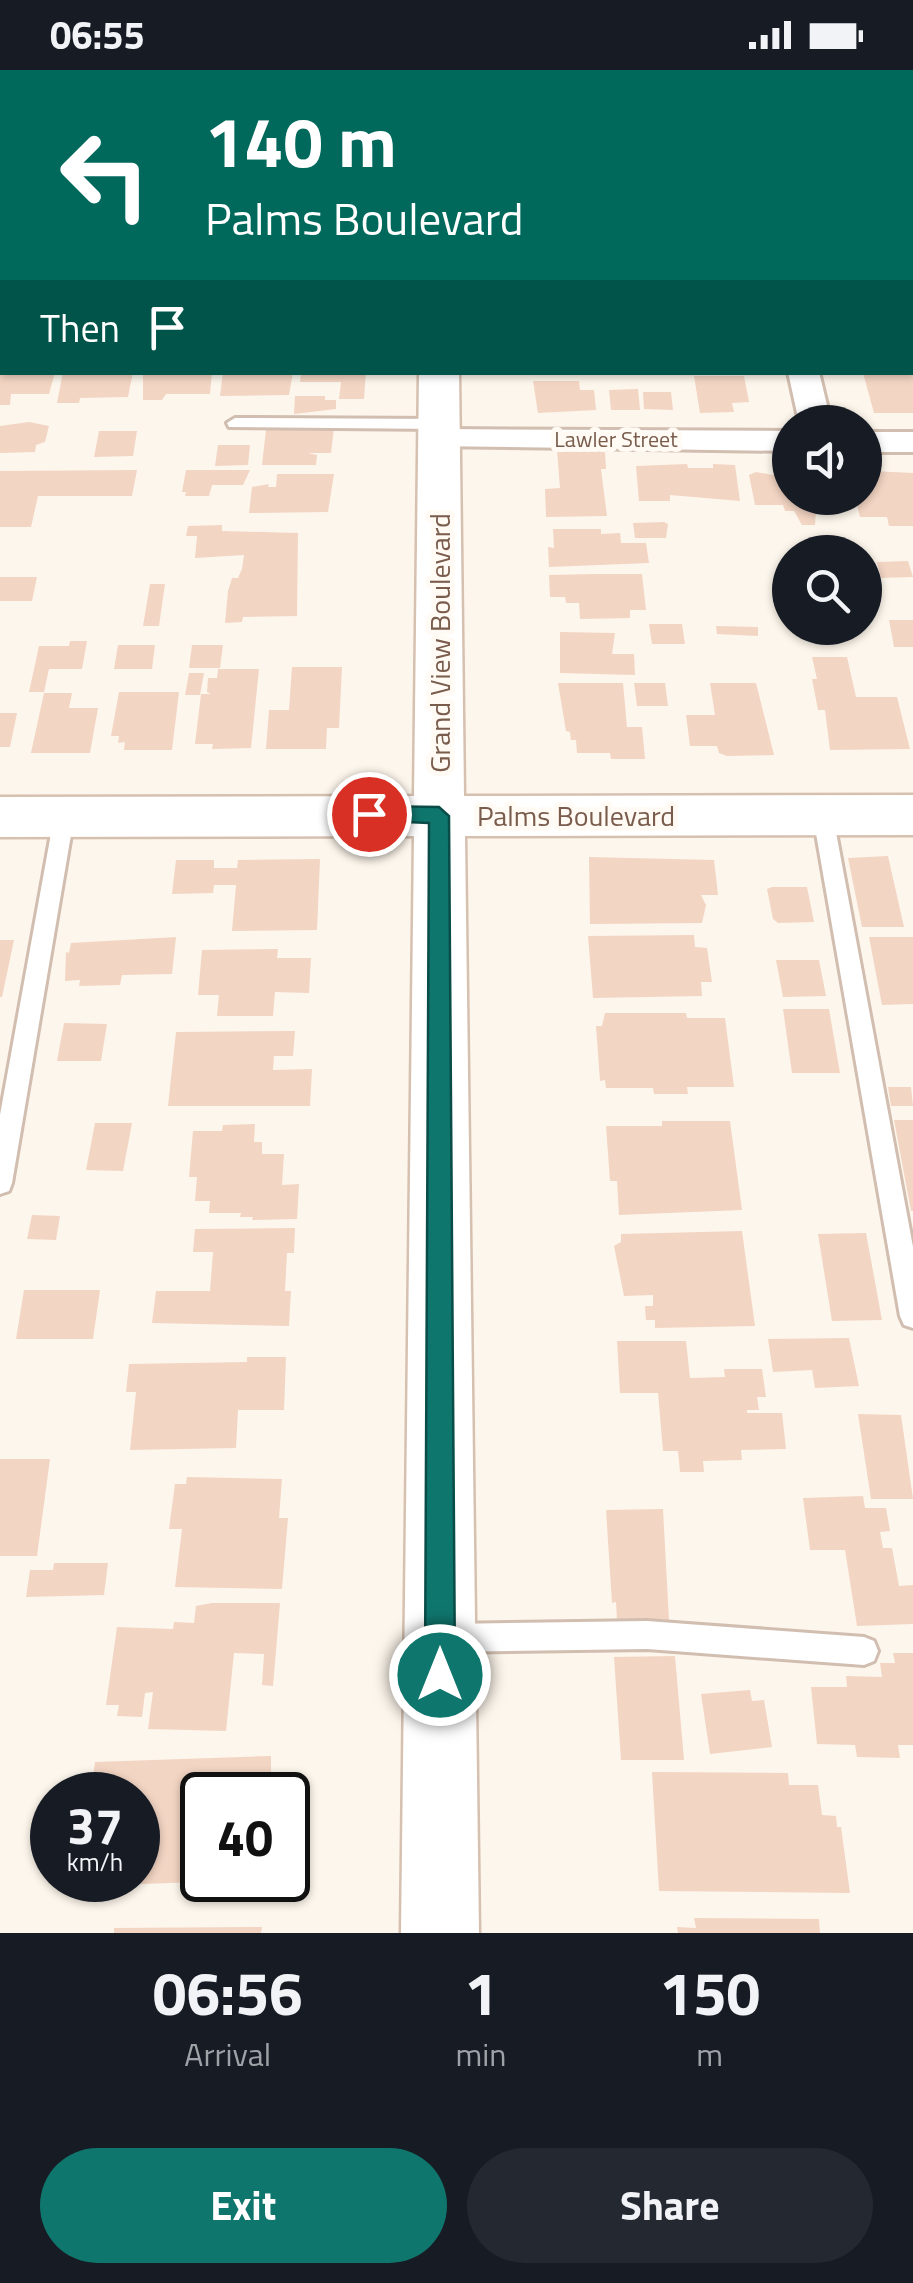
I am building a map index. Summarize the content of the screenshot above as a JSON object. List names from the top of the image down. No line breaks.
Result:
{"streets":{"street":["Lawler Street","Grand View Boulevard","Palms Boulevard"]},"crossings":[["Lawler Street","Grand View Boulevard"],["Grand View Boulevard","Palms Boulevard"]],"page":{"status":"06:55","turn":["140 m","Palms Boulevard"],"then":"Then","speed":"37 km/h","limit":"40","eta":["06:56","Arrival","1","min","150","m"],"buttons":["Exit","Share"]}}
